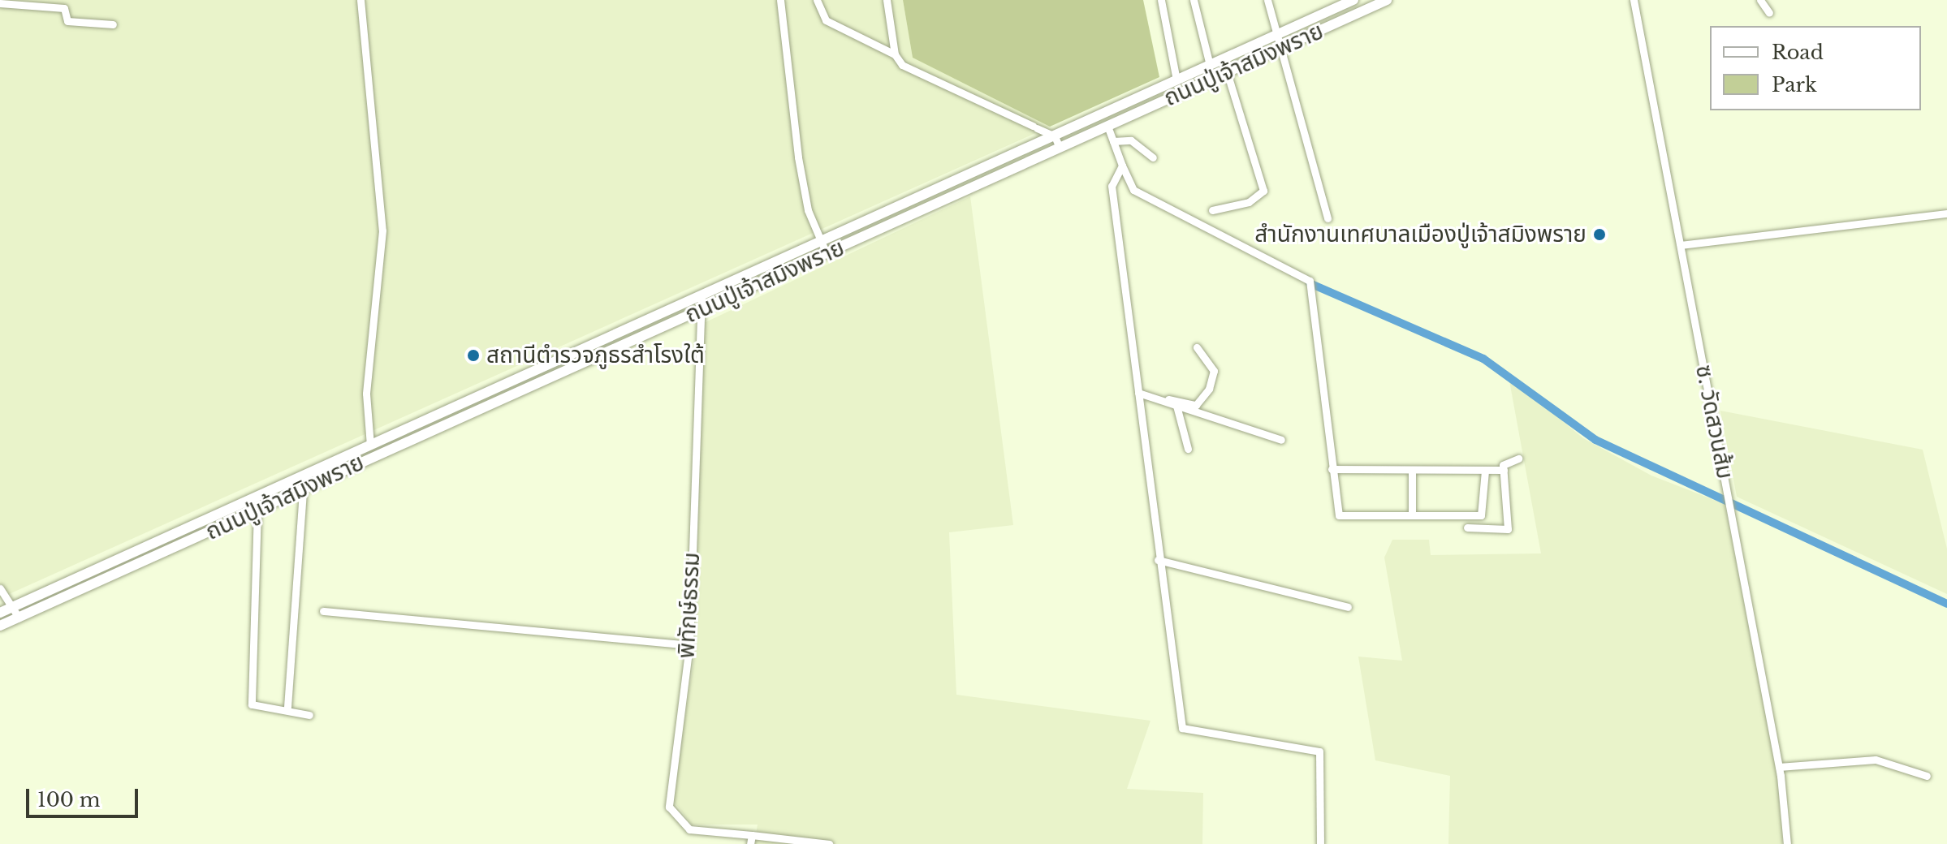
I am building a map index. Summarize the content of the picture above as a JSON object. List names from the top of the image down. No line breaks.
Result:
{"streets":{"main road":["ถนนปู่เจ้าสมิงพราย"],"street":["ซ. วัดสวนส้ม","พิทักษ์ธรรม"]},"crossings":[["ถนนปู่เจ้าสมิงพราย","พิทักษ์ธรรม"]],"places":["สำนักงานเทศบาลเมืองปู่เจ้าสมิงพราย","สถานีตำรวจภูธรสำโรงใต้"],"legend":["Road","Park"],"scale_bar":"100 m"}
